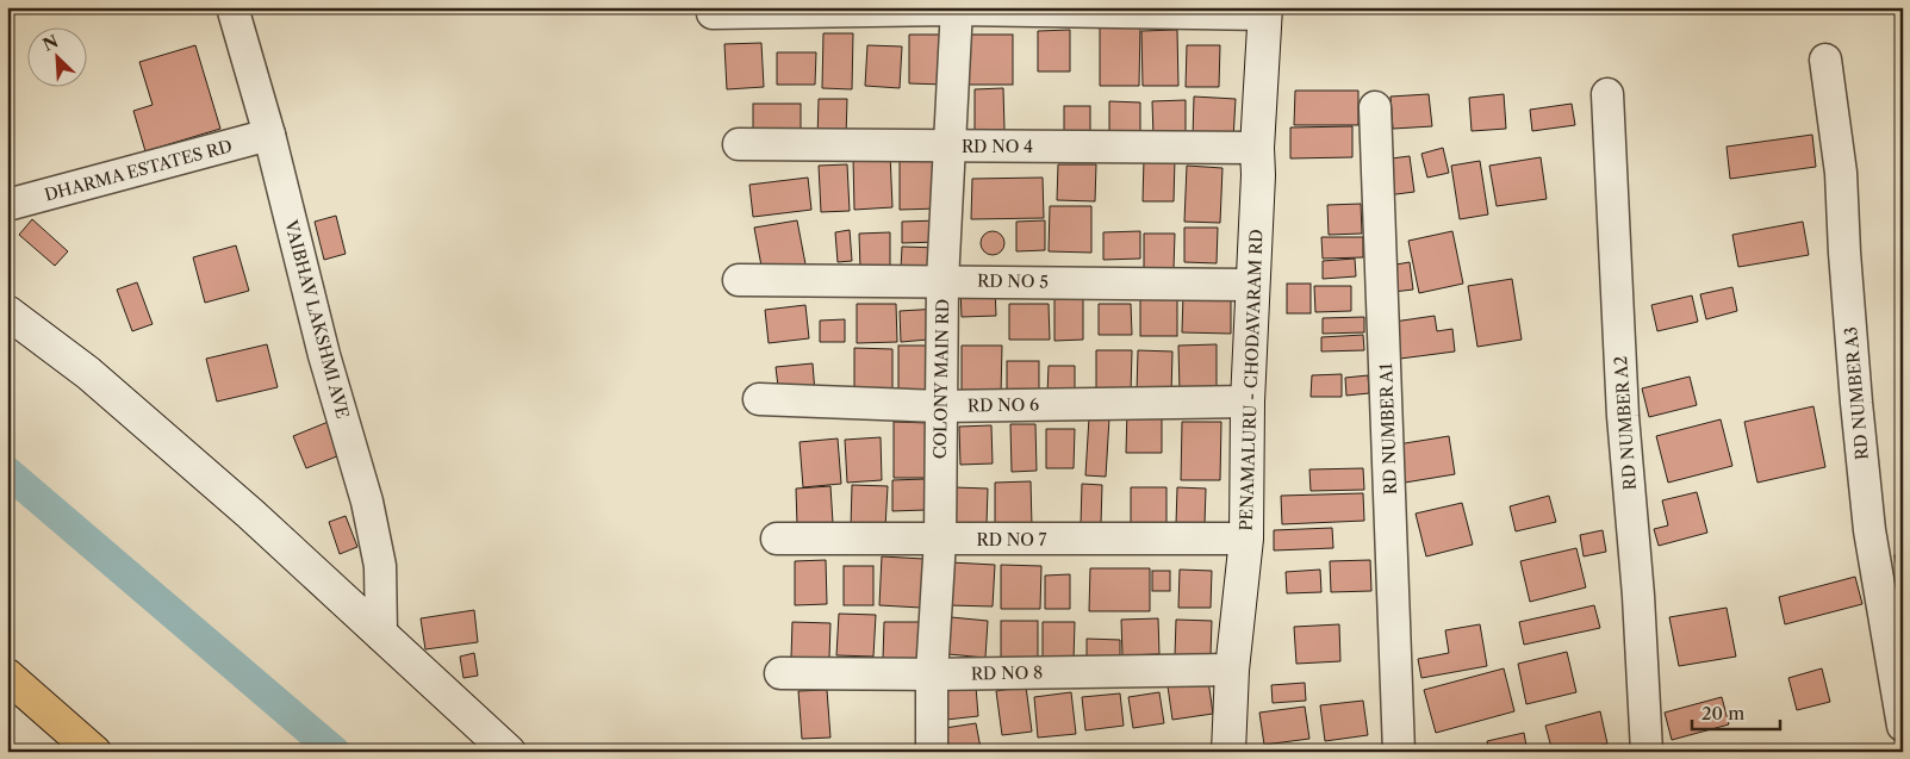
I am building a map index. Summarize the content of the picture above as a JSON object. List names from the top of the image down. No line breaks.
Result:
{"streets":{"main road":["PENAMALURU - CHODAVARAM RD"],"street":["RD NO 4","DHARMA ESTATES RD","RD NO 5","VAIBHAV LAKSHMI AVE","COLONY MAIN RD","RD NUMBER A3","RD NO 6","RD NUMBER A2","RD NUMBER A1","RD NO 7","RD NO 8"]},"crossings":[["RD NO 4","COLONY MAIN RD"],["RD NO 4","PENAMALURU - CHODAVARAM RD"],["DHARMA ESTATES RD","VAIBHAV LAKSHMI AVE"],["RD NO 5","COLONY MAIN RD"],["RD NO 5","PENAMALURU - CHODAVARAM RD"],["COLONY MAIN RD","RD NO 6"],["COLONY MAIN RD","RD NO 7"],["COLONY MAIN RD","RD NO 8"],["PENAMALURU - CHODAVARAM RD","RD NO 6"],["PENAMALURU - CHODAVARAM RD","RD NO 7"],["PENAMALURU - CHODAVARAM RD","RD NO 8"]],"scale_bar":"20 m","north":"top left"}
